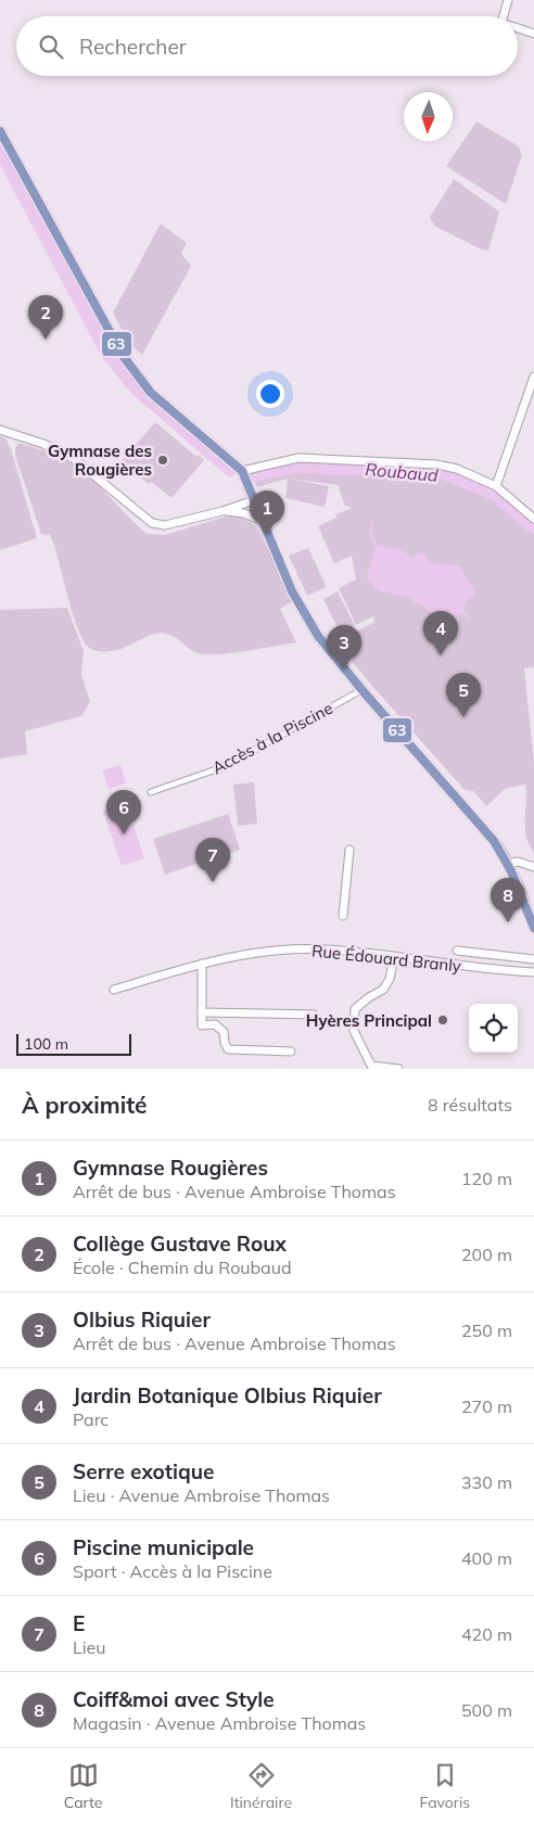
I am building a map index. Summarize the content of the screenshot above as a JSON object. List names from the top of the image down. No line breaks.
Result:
{"streets":{"street":["Accès à la Piscine","Rue Édouard Branly"]},"water":["Roubaud"],"places":["Gymnase des Rougières","Hyères Principal"],"lines":["transit line 63"],"scale_bar":"100 m","north":"bottom","page":{"search":"Rechercher","pins":["2","1","4","3","5","6","7","8"],"scale":"100 m","heading":["À proximité","8 résultats"],"list":[{"mark":"1","name":"Gymnase Rougières","note":"Arrêt de bus · Avenue Ambroise Thomas","value":"120 m"},{"mark":"2","name":"Collège Gustave Roux","note":"École · Chemin du Roubaud","value":"200 m"},{"mark":"3","name":"Olbius Riquier","note":"Arrêt de bus · Avenue Ambroise Thomas","value":"250 m"},{"mark":"4","name":"Jardin Botanique Olbius Riquier","note":"Parc","value":"270 m"},{"mark":"5","name":"Serre exotique","note":"Lieu · Avenue Ambroise Thomas","value":"330 m"},{"mark":"6","name":"Piscine municipale","note":"Sport · Accès à la Piscine","value":"400 m"},{"mark":"7","name":"E","note":"Lieu","value":"420 m"},{"mark":"8","name":"Coiff&moi avec Style","note":"Magasin · Avenue Ambroise Thomas","value":"500 m"}],"nav":["Carte","Itinéraire","Favoris"]}}
